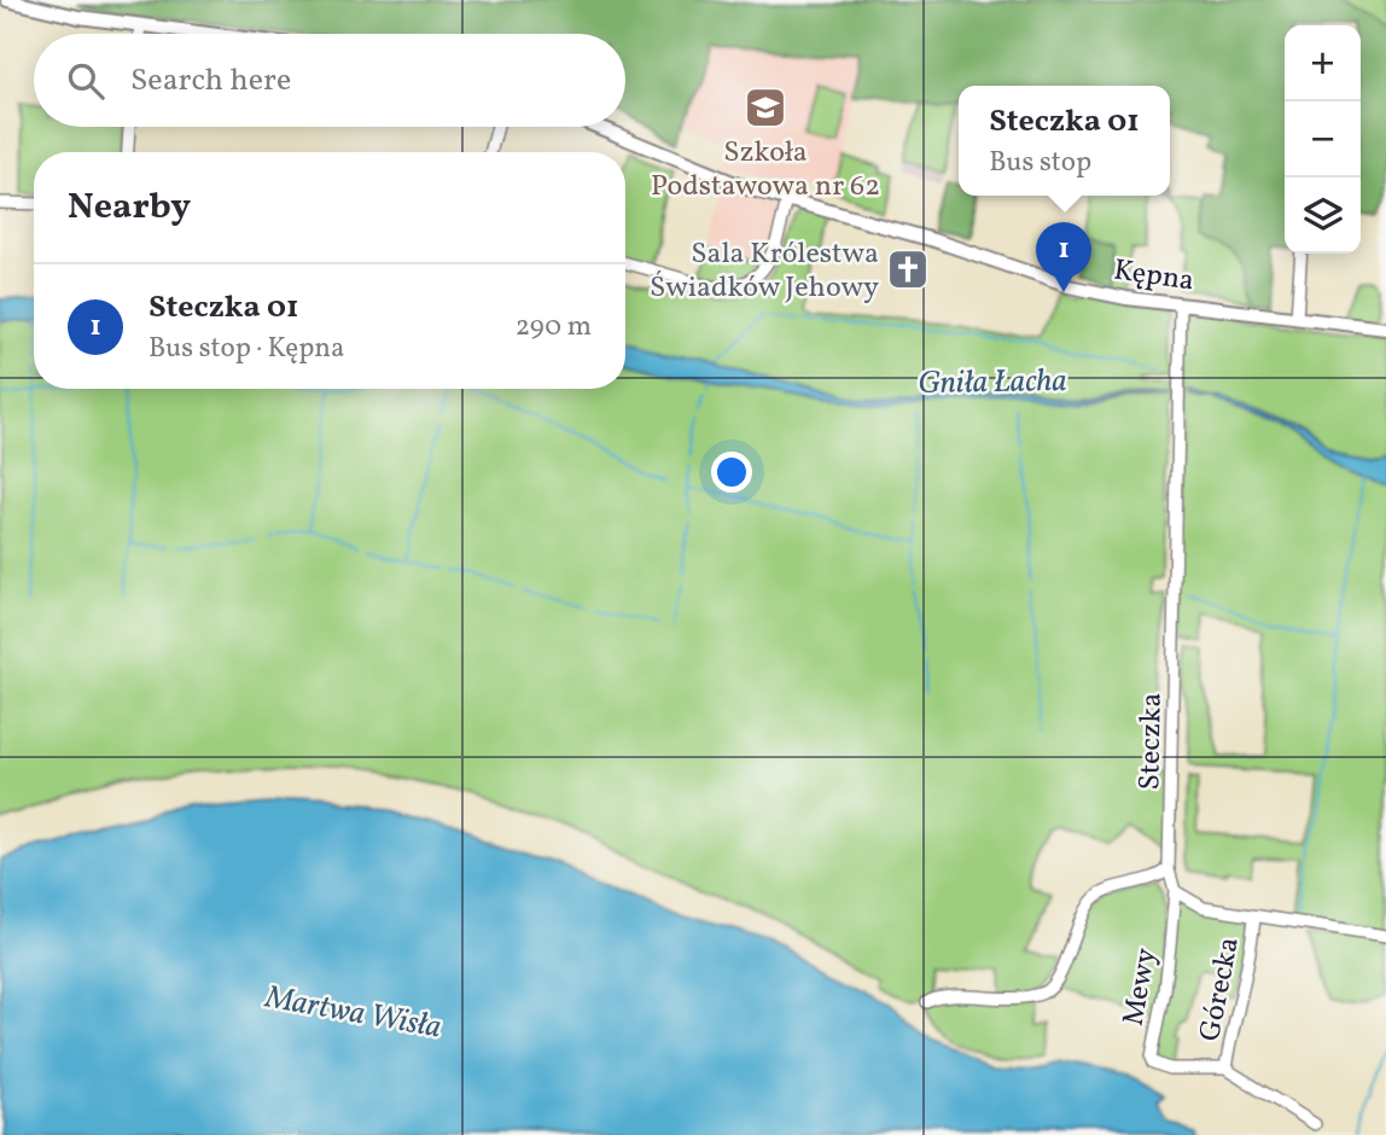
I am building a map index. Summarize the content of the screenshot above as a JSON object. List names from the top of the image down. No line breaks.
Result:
{"streets":{"street":["Kępna","Steczka","Mewy","Górecka"]},"crossings":[["Kępna","Steczka"],["Mewy","Górecka"]],"water":["Gniła Łacha","Martwa Wisła"],"places":{"school or university":["Szkoła Podstawowa nr 62"],"church":["Sala Królestwa Świadków Jehowy"]},"page":{"map_buttons":["+","−"],"search":"Search here","popup":["Steczka 01","Bus stop"],"heading":"Nearby","pins":"1","list":[{"mark":"1","name":"Steczka 01","note":"Bus stop · Kępna","value":"290 m"}]}}
